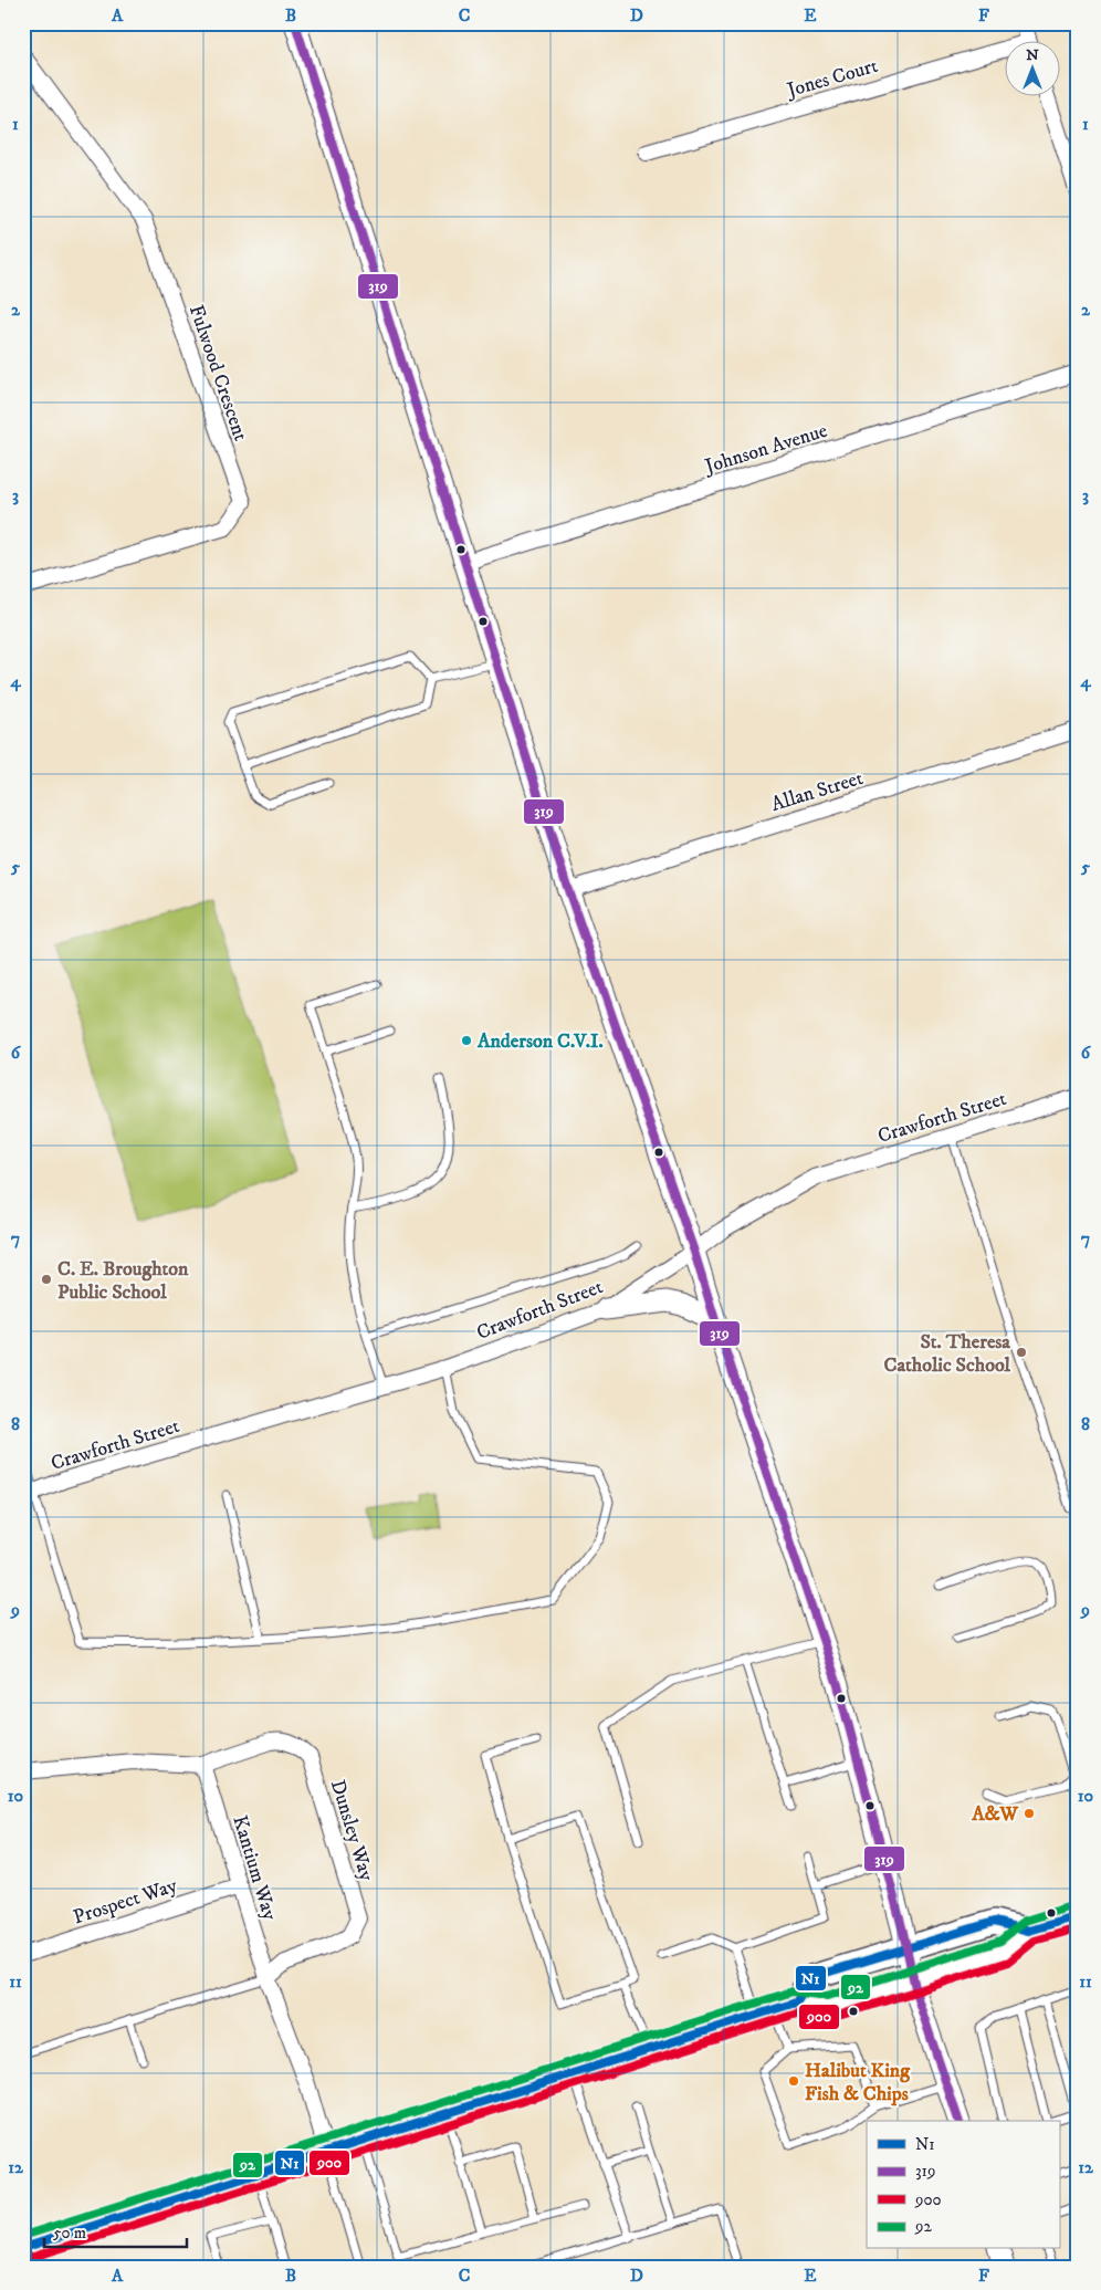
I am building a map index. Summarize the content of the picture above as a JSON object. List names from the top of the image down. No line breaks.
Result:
{"streets":{"street":["Jones Court","Fulwood Crescent","Johnson Avenue","Allan Street","Crawforth Street","Dunsley Way","Kantium Way","Prospect Way"]},"crossings":[["Dunsley Way","Kantium Way"],["Kantium Way","Prospect Way"]],"places":["Anderson C.V.I.","C. E. Broughton Public School","St. Theresa Catholic School","A&W","Halibut King Fish & Chips"],"lines":["transit line 319","transit line 92","transit line N1","transit line 900"],"legend":["N1","319","900","92"],"scale_bar":"50 m","north":"top","grid":{"columns":["A","B","C","D","E","F"],"rows":["1","2","3","4","5","6","7","8","9","10","11","12"]}}
